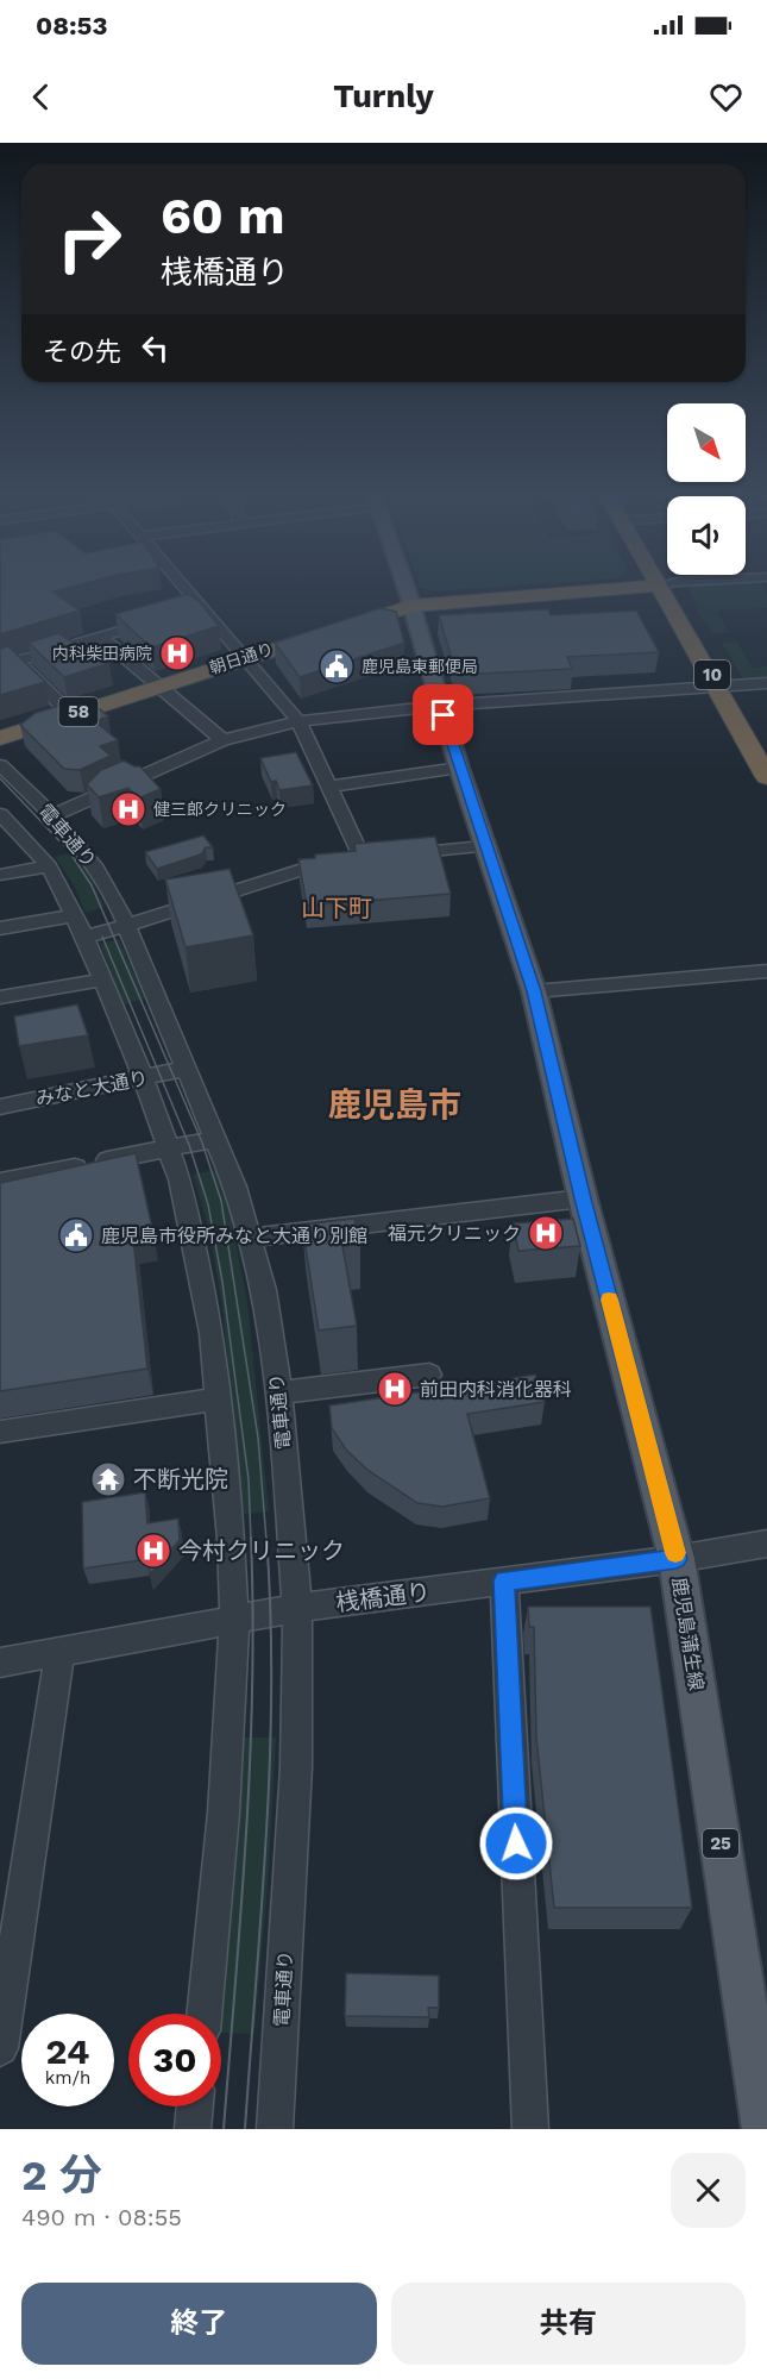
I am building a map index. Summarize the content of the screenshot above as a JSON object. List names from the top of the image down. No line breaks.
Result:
{"streets":{"highway":["朝日通り","10","58"],"main road":["鹿児島蒲生線","25"],"street":["電車通り","みなと大通り","桟橋通り"]},"crossings":[["朝日通り","10"],["朝日通り","鹿児島蒲生線"],["電車通り","みなと大通り"],["電車通り","桟橋通り"],["桟橋通り","鹿児島蒲生線"]],"districts":["山下町","鹿児島市"],"places":{"hospital":["内科柴田病院","健三郎クリニック","福元クリニック","前田内科消化器科","今村クリニック"],"public building":["鹿児島東郵便局","鹿児島市役所みなと大通り別館"],"temple":["不断光院"]},"north":"bottom right","page":{"status":"08:53","header":"Turnly","turn":["60 m","桟橋通り"],"then":"その先","speed":"24 km/h","limit":"30","heading":["2 分","490 m · 08:55"],"buttons":["終了","共有"]}}
